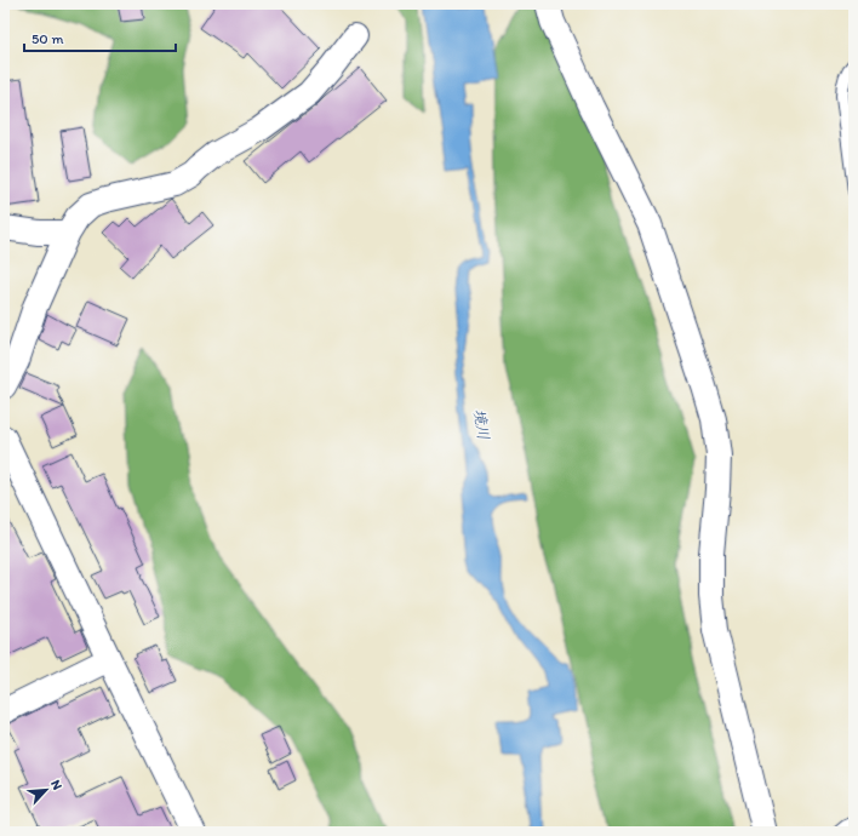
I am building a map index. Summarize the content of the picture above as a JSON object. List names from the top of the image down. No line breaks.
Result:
{"water":["境川"],"scale_bar":"50 m","north":"top right"}
